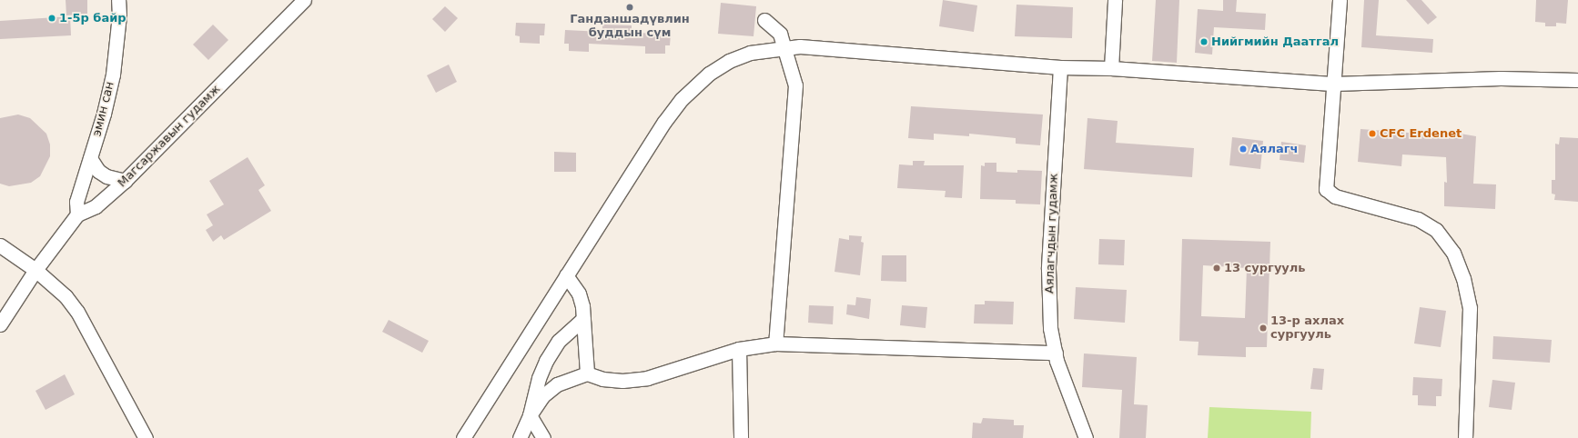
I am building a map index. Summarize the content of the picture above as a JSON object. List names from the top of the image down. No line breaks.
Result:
{"streets":{"street":["эмин сан","Магсаржавын гудамж","Аялагчдын гудамж"]},"crossings":[["эмин сан","Магсаржавын гудамж"]],"places":["Ганданшадүвлин буддын сүм","1-5р байр","Нийгмийн Даатгал","CFC Erdenet","Аялагч","13 сургууль","13-р ахлах сургууль"]}
